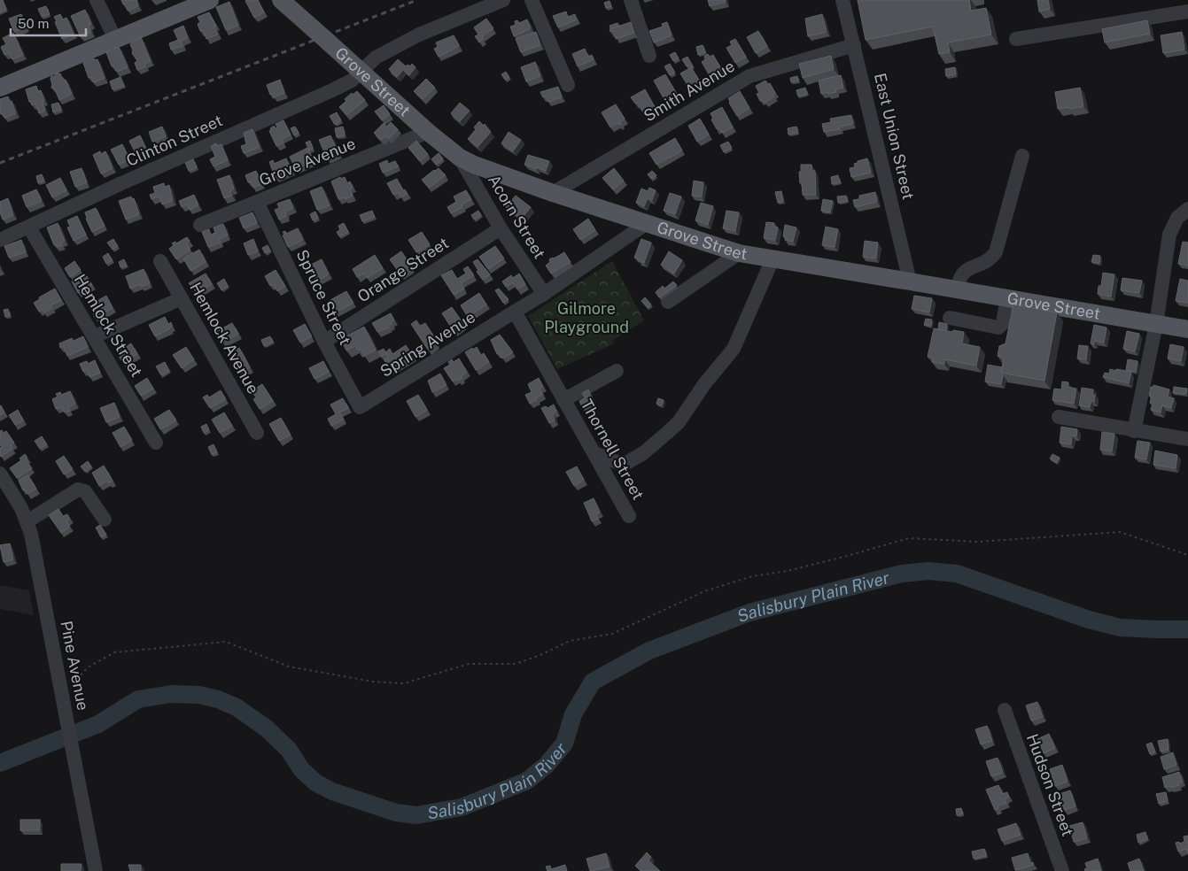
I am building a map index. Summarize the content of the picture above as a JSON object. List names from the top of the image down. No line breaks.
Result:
{"streets":{"main road":["Grove Street"],"street":["Smith Avenue","East Union Street","Clinton Street","Grove Avenue","Acorn Street","Orange Street","Spruce Street","Hemlock Street","Hemlock Avenue","Spring Avenue","Thornell Street","Pine Avenue","Hudson Street"]},"crossings":[["Grove Street","Smith Avenue"],["Grove Street","East Union Street"],["Grove Street","Clinton Street"],["Grove Street","Grove Avenue"],["Grove Street","Acorn Street"],["Grove Street","Spring Avenue"],["Smith Avenue","East Union Street"],["Clinton Street","Hemlock Street"],["Grove Avenue","Spruce Street"],["Acorn Street","Orange Street"],["Acorn Street","Spring Avenue"],["Orange Street","Spruce Street"],["Spruce Street","Spring Avenue"]],"water":["Salisbury Plain River"],"parks":["Gilmore Playground"],"scale_bar":"50 m"}
